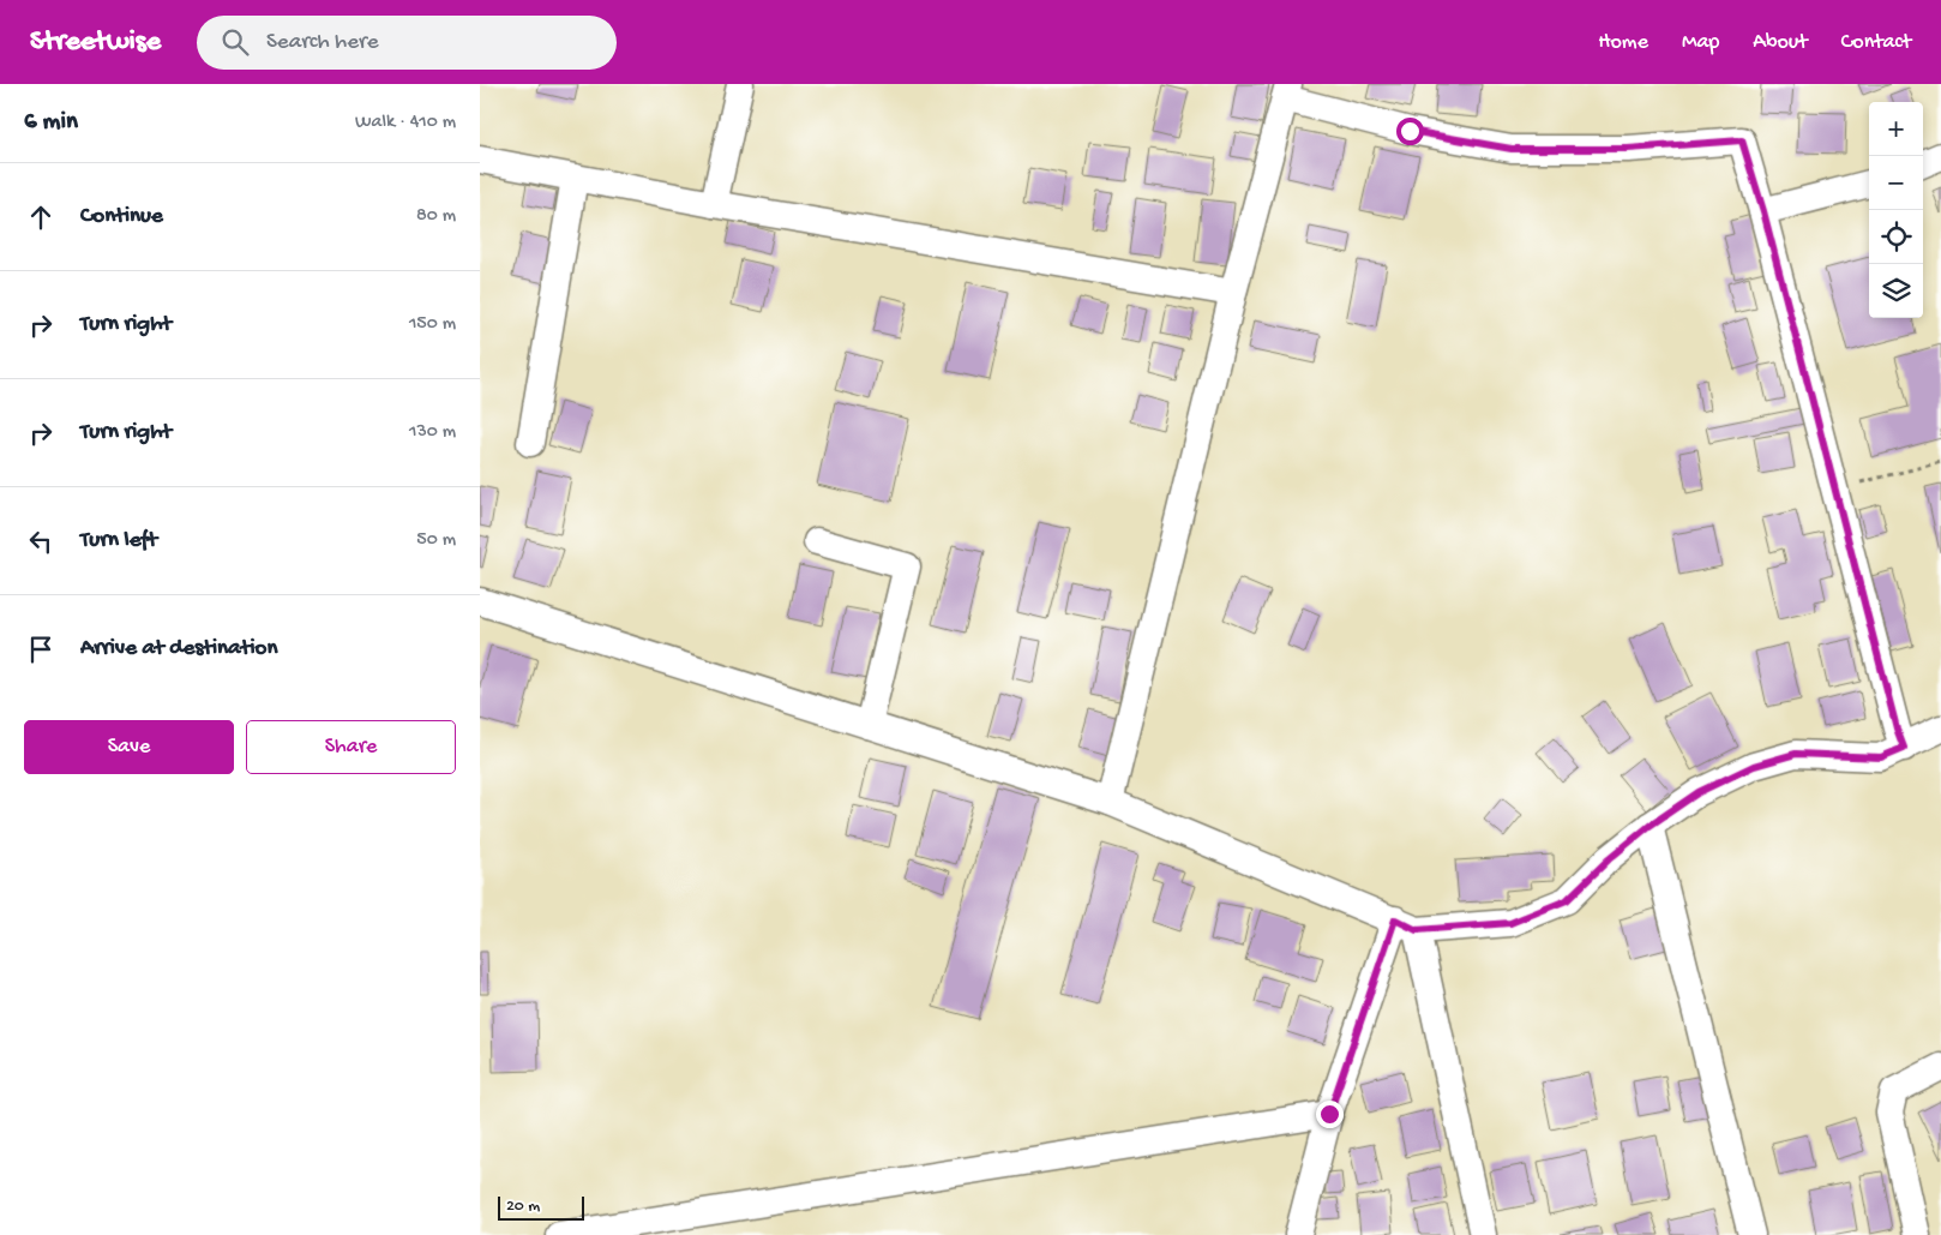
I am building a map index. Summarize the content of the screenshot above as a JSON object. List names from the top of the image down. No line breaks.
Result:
{"scale_bar":"20 m","page":{"header":"Streetwise","search":"Search here","nav":["Home","Map","About","Contact"],"heading":["6 min","Walk · 410 m"],"map_buttons":["+","−"],"list":[["Continue","80 m"],["Turn right","150 m"],["Turn right","130 m"],["Turn left","50 m"],"Arrive at destination"],"buttons":["Save","Share"],"scale":"20 m"}}
